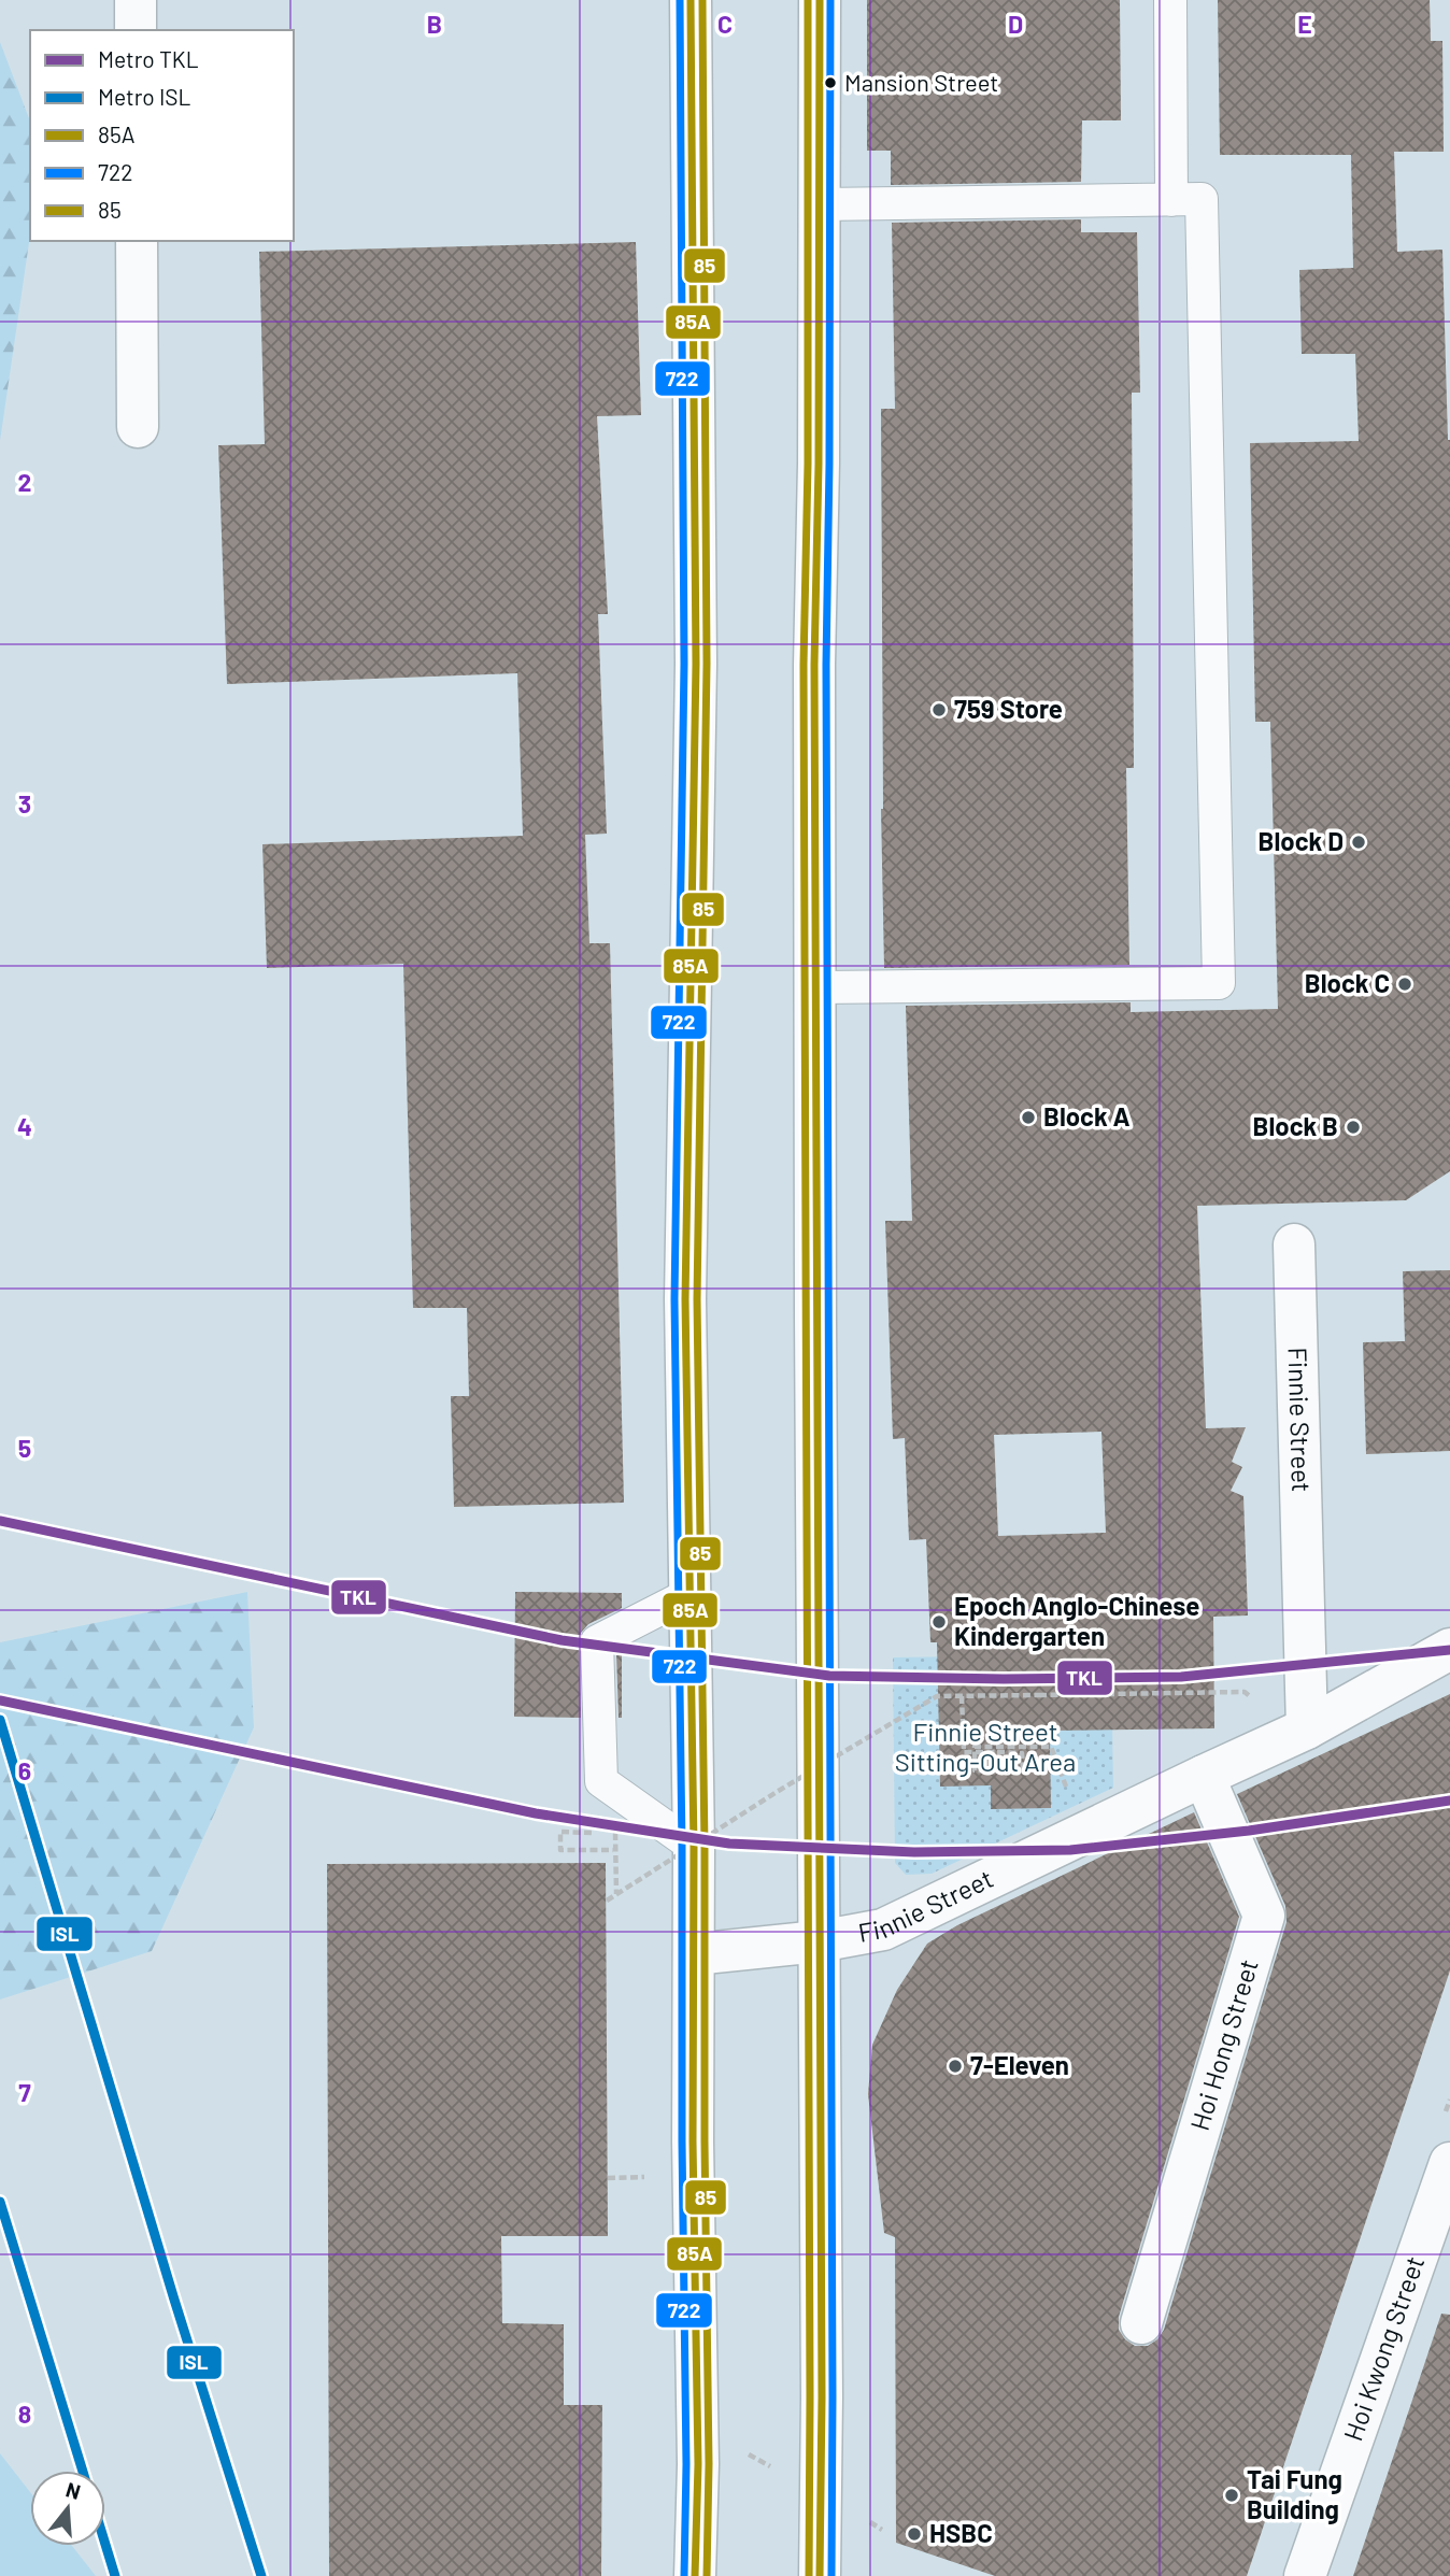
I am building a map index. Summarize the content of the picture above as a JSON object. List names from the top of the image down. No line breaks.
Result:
{"streets":{"main road":["Finnie Street","Hoi Hong Street","Hoi Kwong Street"]},"crossings":[["Finnie Street","Hoi Hong Street"]],"parks":["Finnie Street Sitting-Out Area"],"places":["Mansion Street","759 Store","Block D","Block C","Block A","Block B","Epoch Anglo-Chinese Kindergarten","7-Eleven","Tai Fung Building","HSBC"],"lines":["transit line 85A","transit line 722","transit line 85","metro line TKL","metro line ISL"],"legend":["Metro TKL","Metro ISL","85A","722","85"],"north":"top","grid":{"columns":["B","C","D","E"],"rows":["2","3","4","5","6","7","8"]}}
